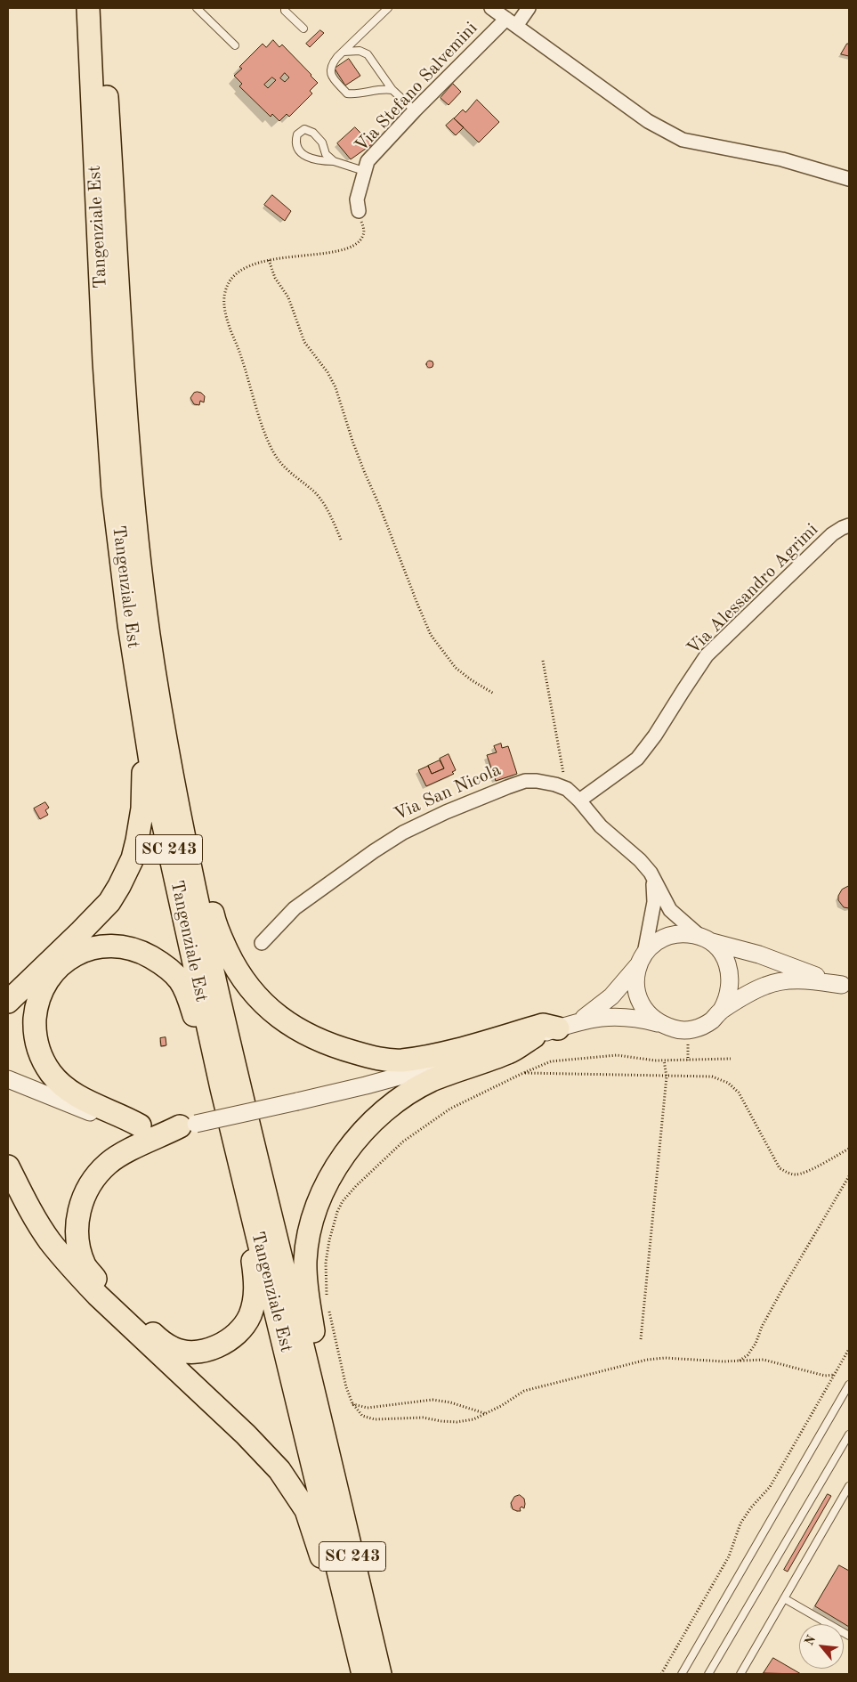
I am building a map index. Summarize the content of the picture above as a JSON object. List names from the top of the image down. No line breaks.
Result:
{"streets":{"highway":["Tangenziale Est","SC 243"],"street":["Via Stefano Salvemini","Via Alessandro Agrimi","Via San Nicola"]},"crossings":[["Via Alessandro Agrimi","Via San Nicola"]],"north":"top left"}
